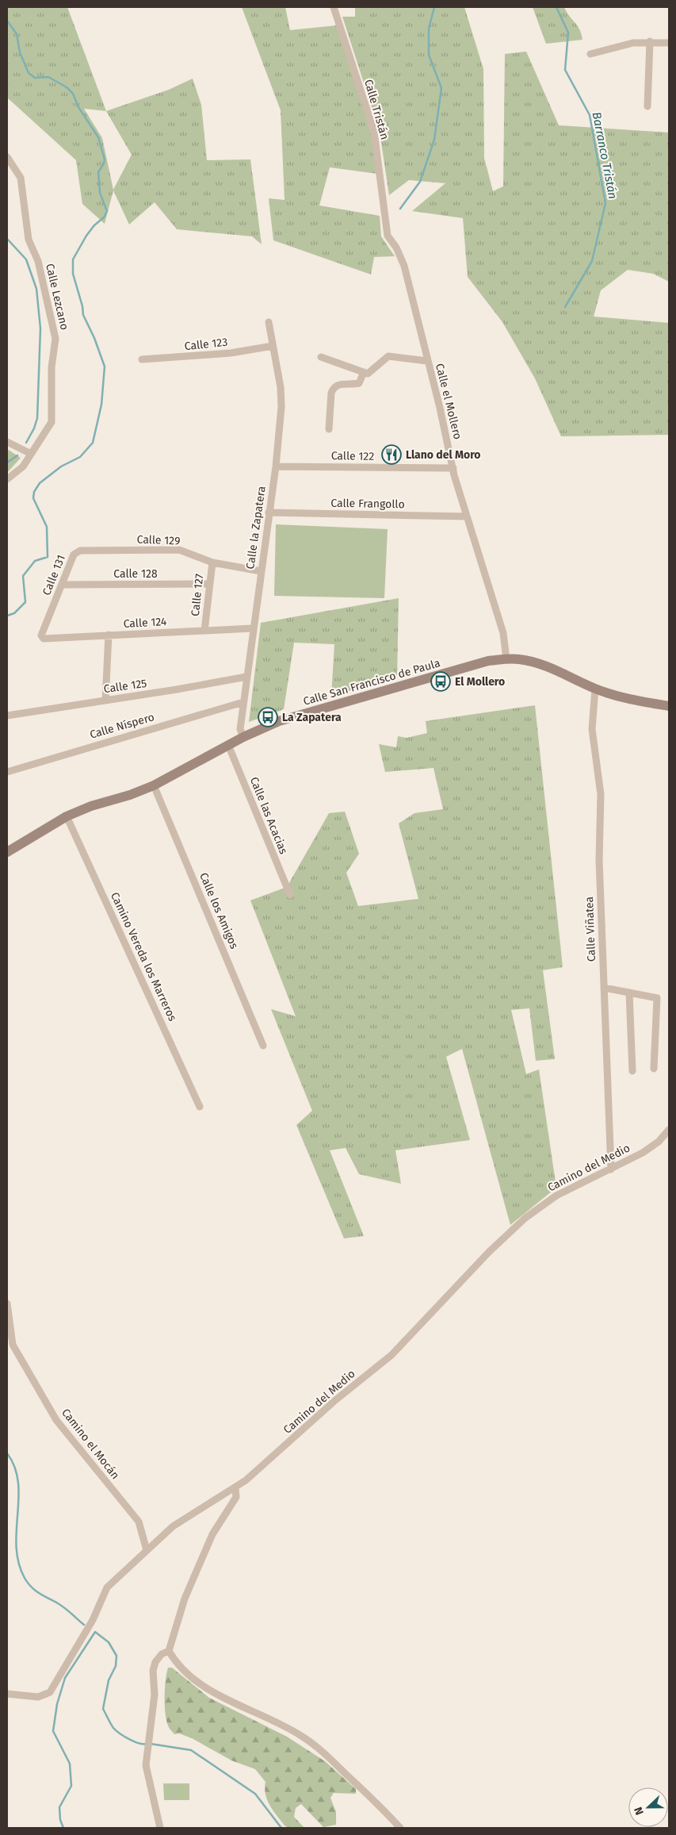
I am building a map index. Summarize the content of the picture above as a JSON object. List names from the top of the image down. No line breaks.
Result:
{"streets":{"main road":["Calle San Francisco de Paula"],"street":["Calle Tristán","Calle Lezcano","Calle 123","Calle el Mollero","Calle 122","Calle Frangollo","Calle la Zapatera","Calle 129","Calle 128","Calle 131","Calle 127","Calle 124","Calle 125","Calle Níspero","Calle las Acacias","Calle los Amigos","Calle Viñatea","Camino Vereda los Marreros","Camino del Medio","Camino el Mocán"]},"crossings":[["Calle Tristán","Calle el Mollero"],["Calle 123","Calle la Zapatera"],["Calle el Mollero","Calle 122"],["Calle el Mollero","Calle Frangollo"],["Calle el Mollero","Calle San Francisco de Paula"],["Calle 122","Calle la Zapatera"],["Calle Frangollo","Calle la Zapatera"],["Calle la Zapatera","Calle 129"],["Calle la Zapatera","Calle 124"],["Calle la Zapatera","Calle San Francisco de Paula"],["Calle la Zapatera","Calle 125"],["Calle la Zapatera","Calle Níspero"],["Calle 129","Calle 131"],["Calle 129","Calle 127"],["Calle 128","Calle 131"],["Calle 128","Calle 127"],["Calle 131","Calle 124"],["Calle 127","Calle 124"],["Calle San Francisco de Paula","Calle las Acacias"],["Calle San Francisco de Paula","Calle los Amigos"],["Calle San Francisco de Paula","Calle Viñatea"],["Calle San Francisco de Paula","Camino Vereda los Marreros"],["Calle Viñatea","Camino del Medio"],["Camino del Medio","Camino el Mocán"]],"water":["Barranco Tristán"],"places":{"restaurant":["Llano del Moro"],"bus stop":["El Mollero","La Zapatera"]},"north":"left"}
